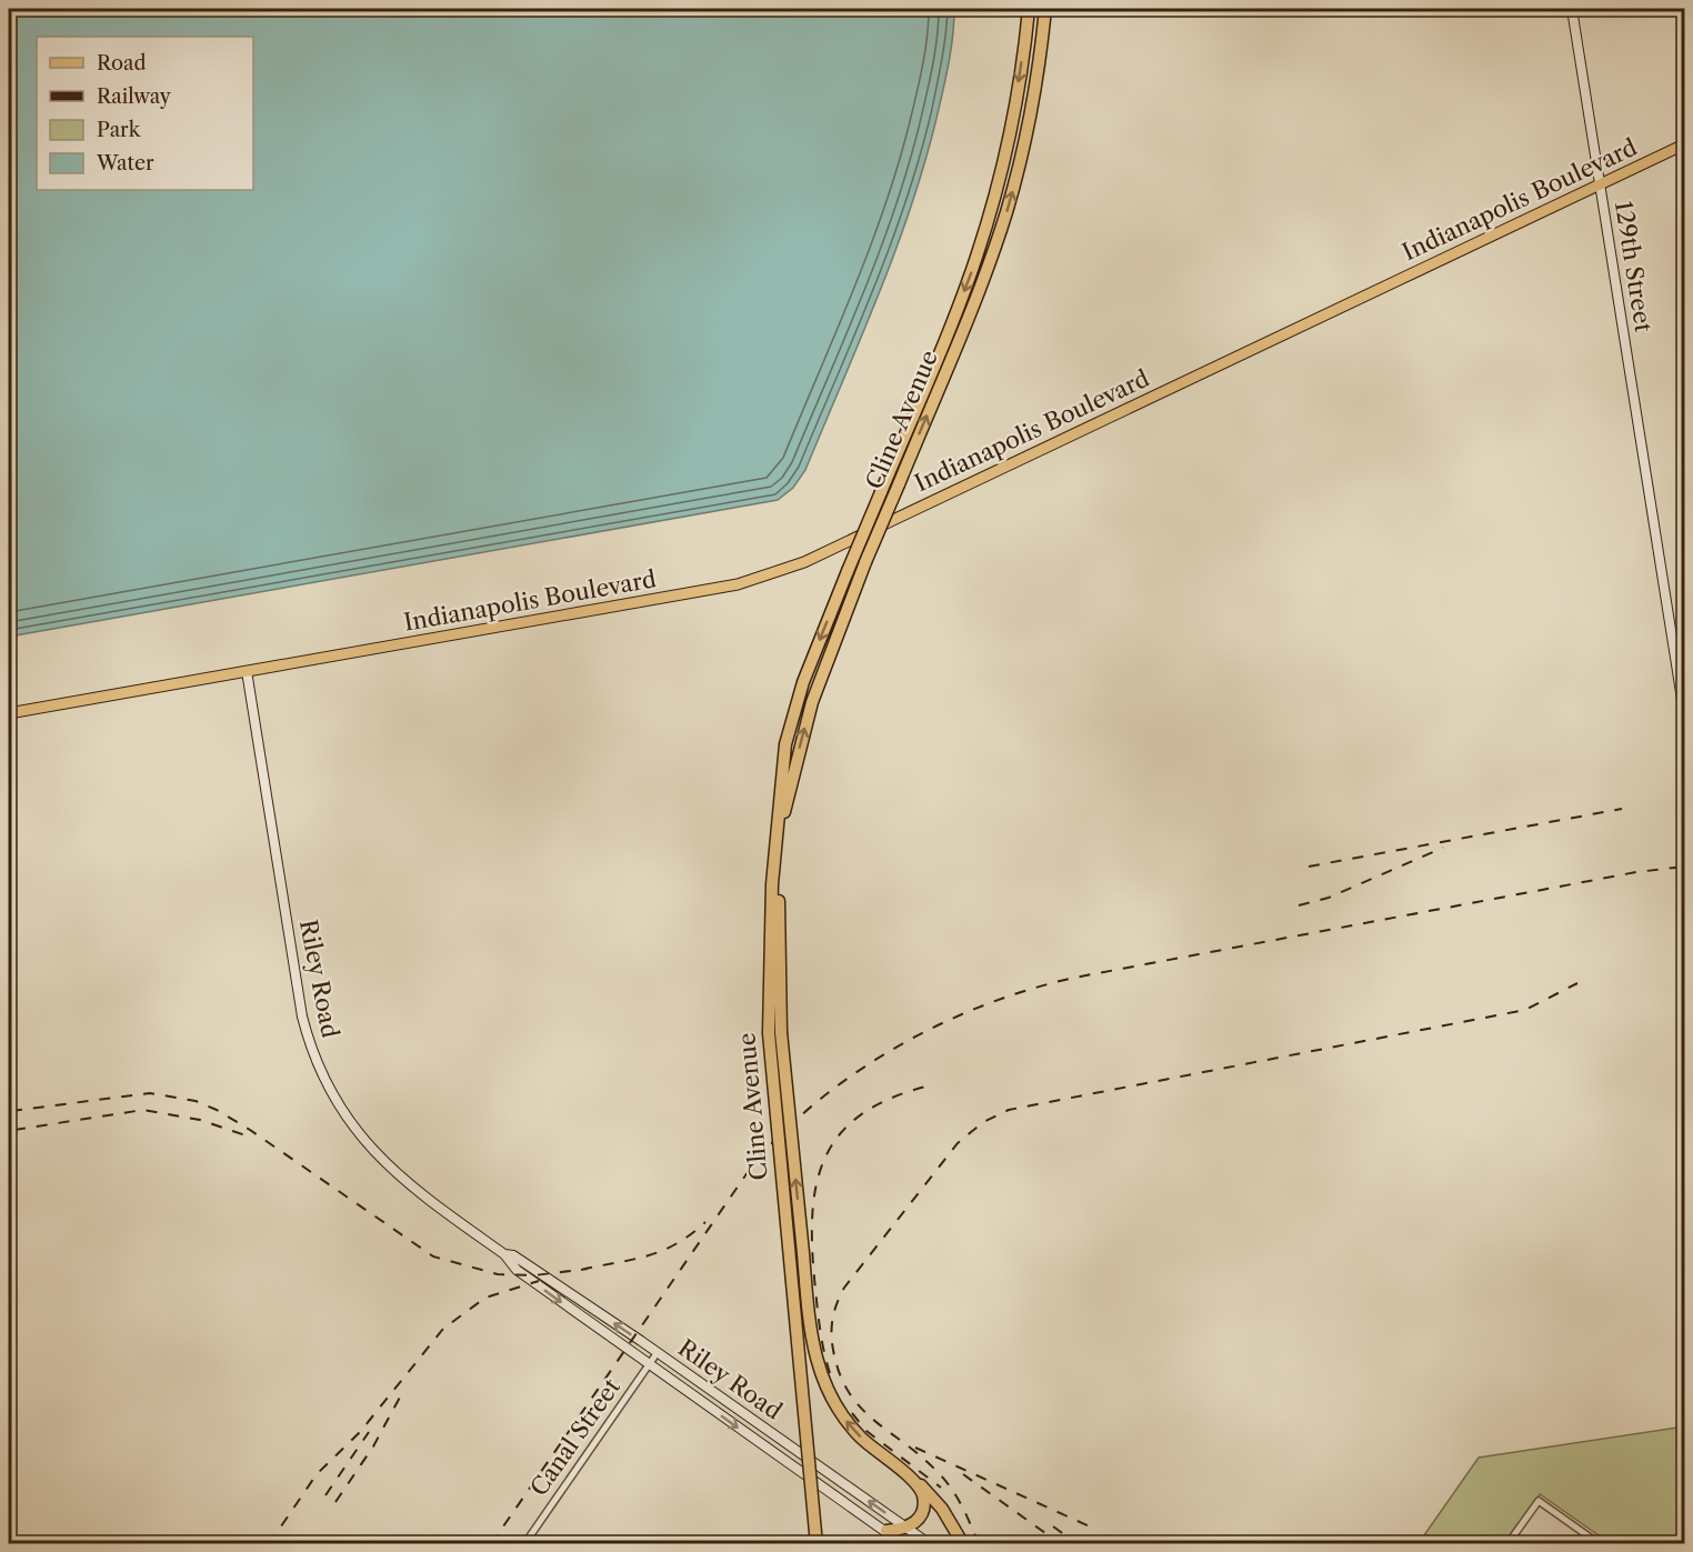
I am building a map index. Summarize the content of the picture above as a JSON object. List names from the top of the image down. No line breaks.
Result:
{"streets":{"highway":["Cline Avenue"],"main road":["Indianapolis Boulevard","129th Street","Riley Road"],"street":["Canal Street"]},"crossings":[["Indianapolis Boulevard","129th Street"],["Indianapolis Boulevard","Riley Road"],["Riley Road","Canal Street"]],"legend":["Road","Railway","Park","Water"]}
